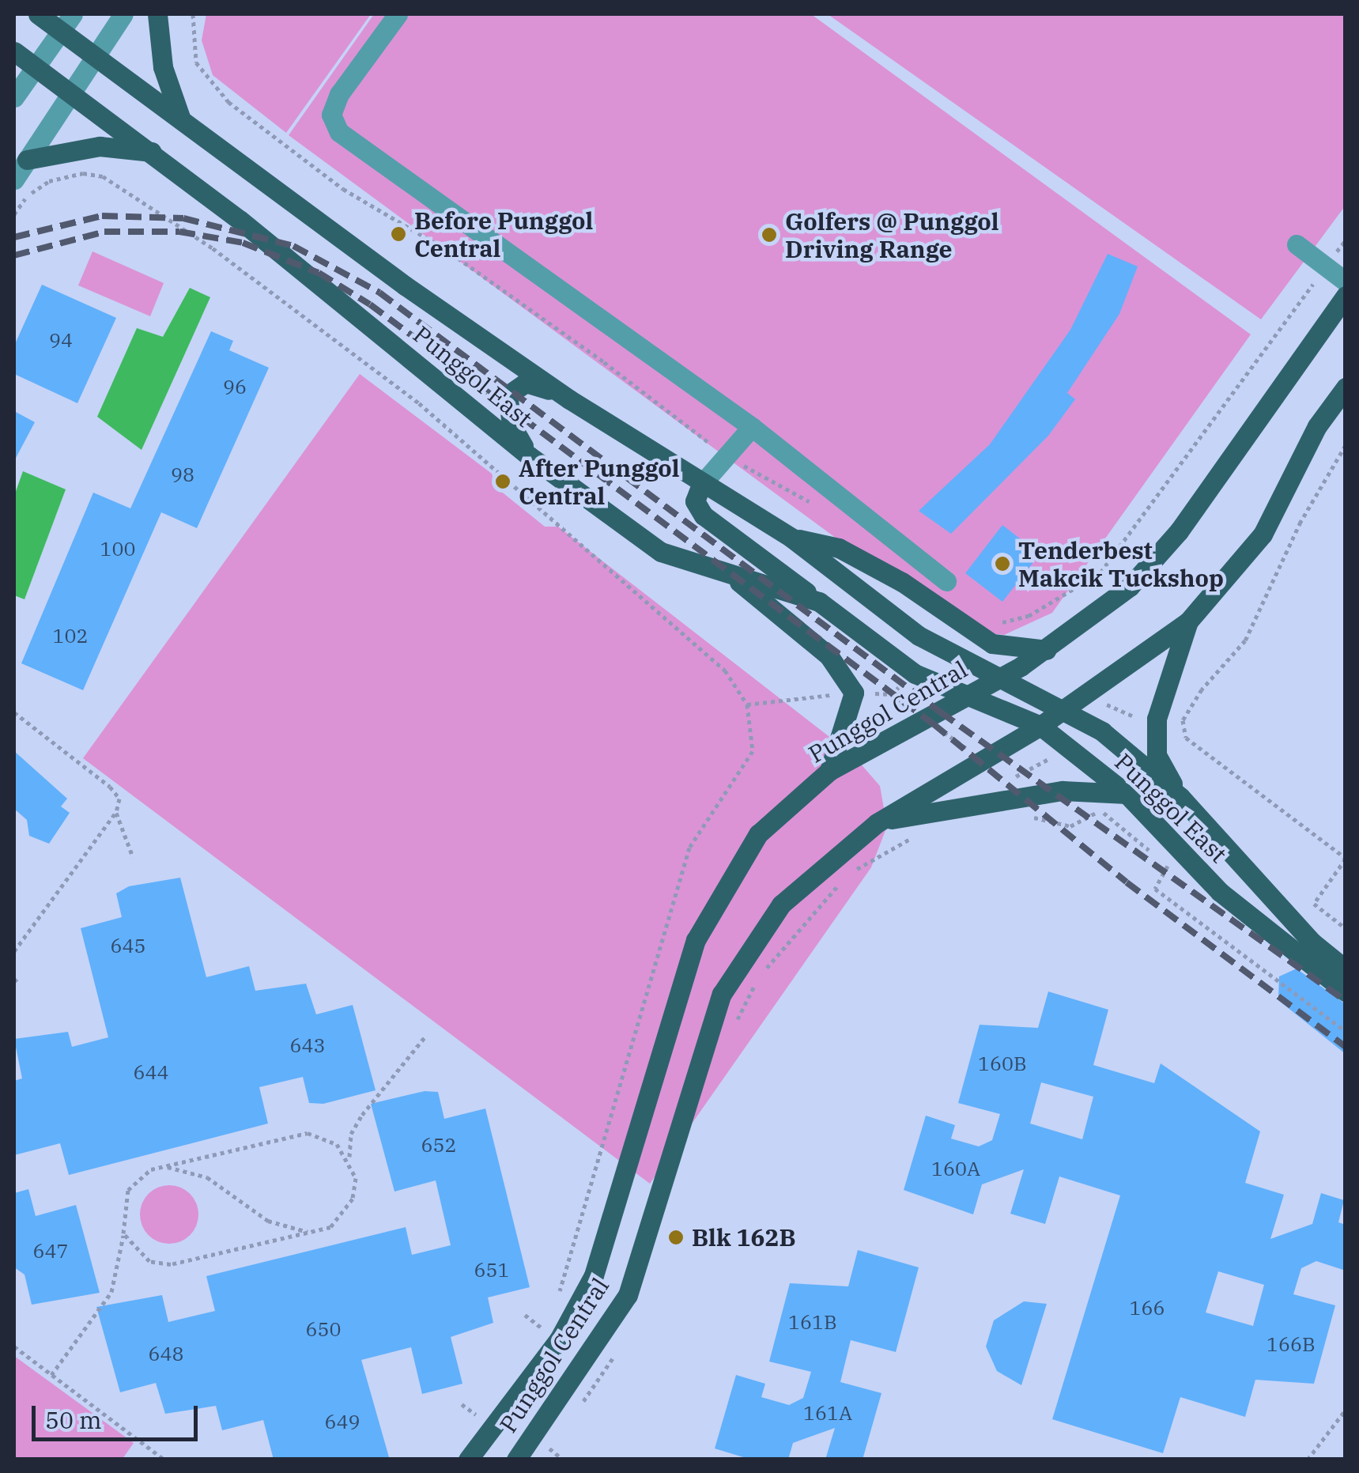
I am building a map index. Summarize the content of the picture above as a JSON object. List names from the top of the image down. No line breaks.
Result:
{"streets":{"main road":["Punggol East","Punggol Central"]},"crossings":[["Punggol East","Punggol Central"]],"places":["Before Punggol Central","Golfers @ Punggol Driving Range","After Punggol Central","Tenderbest Makcik Tuckshop","Blk 162B"],"house_numbers":["94","96","98","100","102","645","643","160B","644","652","160A","647","651","166","161B","650","166B","648","161A","649"],"scale_bar":"50 m"}
